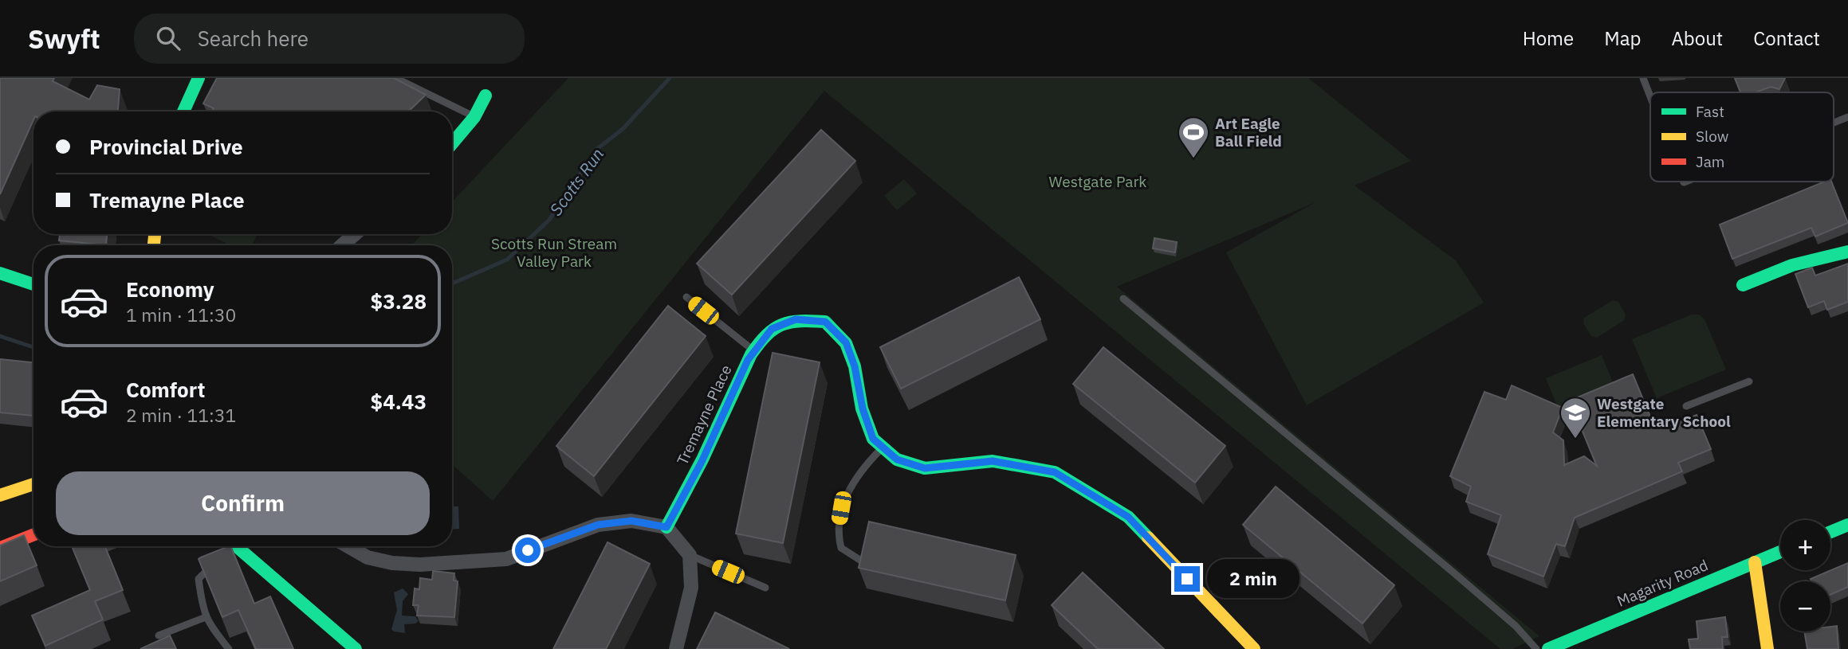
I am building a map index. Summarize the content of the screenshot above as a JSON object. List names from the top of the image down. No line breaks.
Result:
{"streets":{"street":["Tremayne Place","Magarity Road"]},"water":["Scotts Run"],"parks":["Westgate Park","Scotts Run Stream Valley Park"],"places":{"sports":["Art Eagle Ball Field"],"school or university":["Westgate Elementary School"]},"legend":["Fast","Slow","Jam"],"page":{"header":"Swyft","search":"Search here","nav":["Home","Map","About","Contact"],"banner":["Provincial Drive","Tremayne Place"],"list":[{"name":"Economy","note":"1 min · 11:30","value":"$3.28"},{"name":"Comfort","note":"2 min · 11:31","value":"$4.43"}],"buttons":"Confirm","map_buttons":["+","−"],"bubble":"2 min"}}
